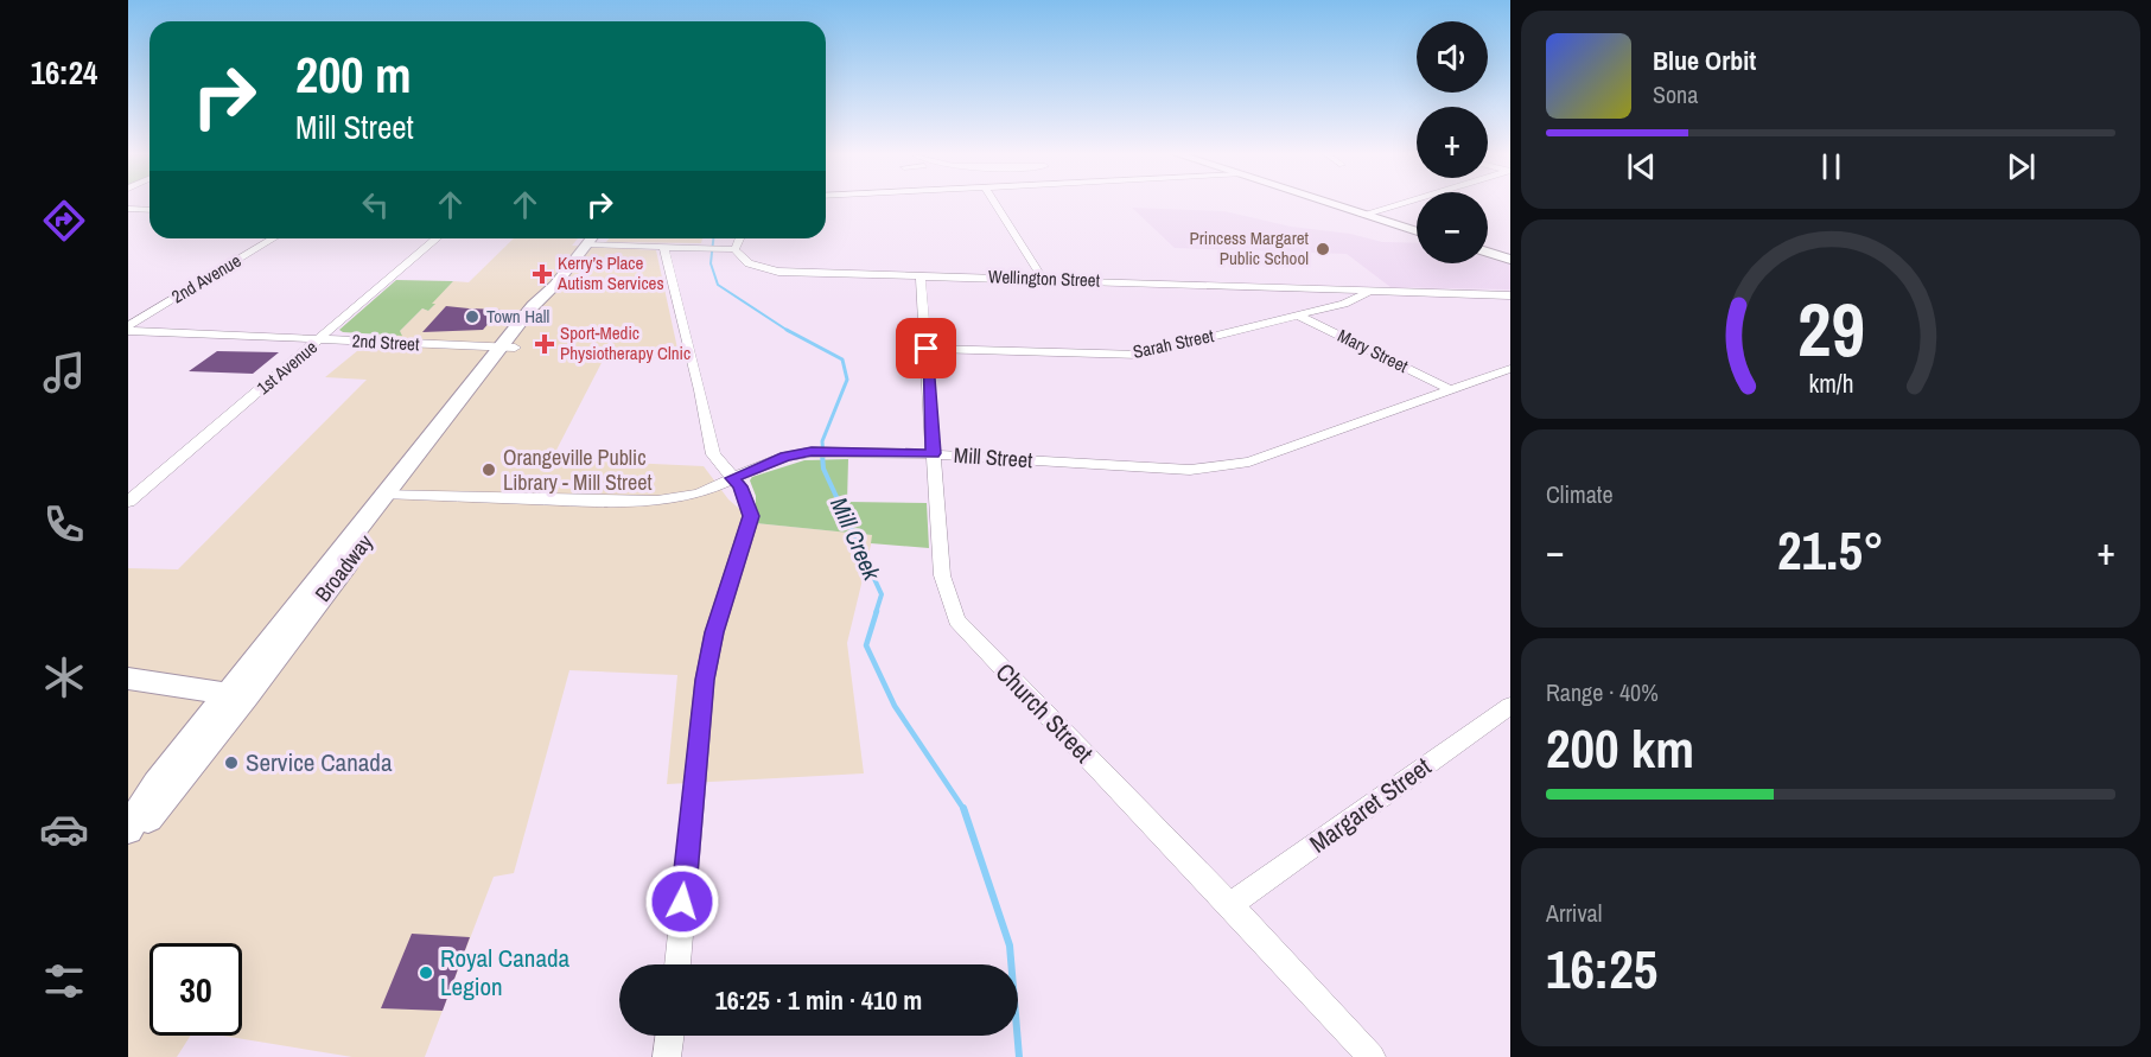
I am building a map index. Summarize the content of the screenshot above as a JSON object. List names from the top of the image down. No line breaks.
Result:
{"streets":{"main road":["Broadway"],"street":["2nd Avenue","Wellington Street","2nd Street","Sarah Street","Mary Street","1st Avenue","Mill Street","Church Street","Margaret Street"]},"crossings":[["2nd Avenue","2nd Street"],["Wellington Street","Sarah Street"],["Wellington Street","Church Street"],["2nd Street","1st Avenue"],["2nd Street","Broadway"],["Sarah Street","Mary Street"],["Sarah Street","Church Street"],["Mary Street","Mill Street"],["Mill Street","Broadway"],["Mill Street","Church Street"],["Church Street","Margaret Street"]],"water":["Mill Creek"],"places":{"other":["Princess Margaret Public School","Town Hall","Orangeville Public Library - Mill Street","Service Canada","Royal Canada Legion"],"health":["Kerry’s Place Autism Services","Sport-Medic Physiotherapy Clnic"]},"page":{"tabs":"16:24","map_buttons":["+","−"],"turn":["200 m","Mill Street"],"song":["Blue Orbit","Sona"],"tile":["Climate",["Range · 40%","200 km"],["Arrival","16:25"]],"heat":["−","21.5°","+"],"limit":"30","trip":"16:25 · 1 min · 410 m","gauge":["29","km/h"]}}
